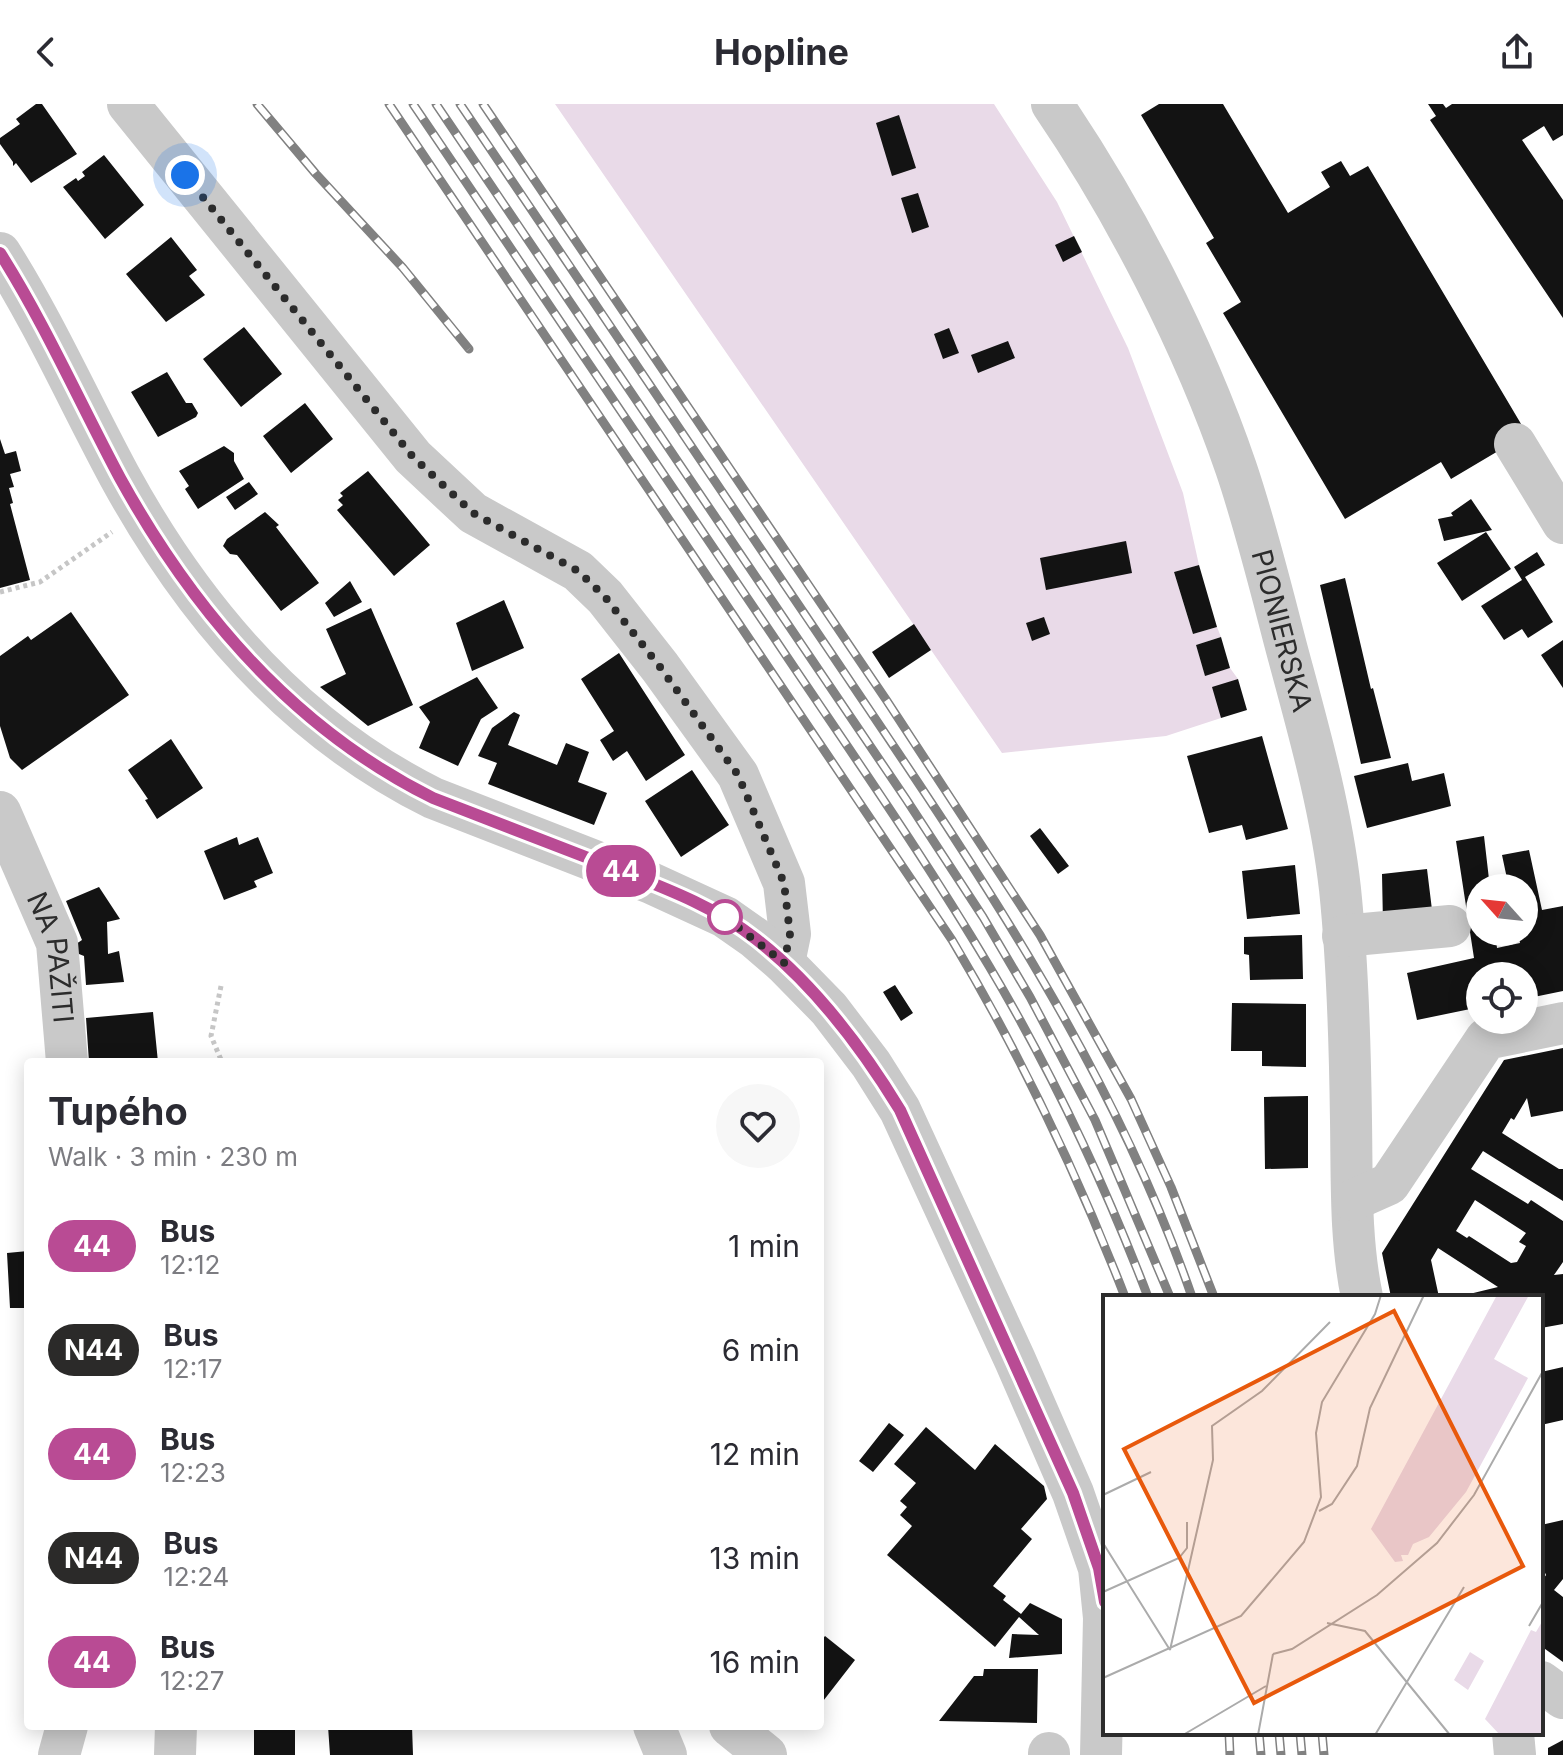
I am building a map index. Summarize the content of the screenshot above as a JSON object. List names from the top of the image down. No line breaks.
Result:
{"streets":{"street":["PIONIERSKA","NA PAŽITI"]},"lines":["bus line 44"],"north":"top left","page":{"header":"Hopline","on_map":"44","heading":["Tupého","Walk · 3 min · 230 m"],"list":[{"mark":"44","name":"Bus","note":"12:12","value":"1 min"},{"mark":"N44","name":"Bus","note":"12:17","value":"6 min"},{"mark":"44","name":"Bus","note":"12:23","value":"12 min"},{"mark":"N44","name":"Bus","note":"12:24","value":"13 min"},{"mark":"44","name":"Bus","note":"12:27","value":"16 min"}]}}
